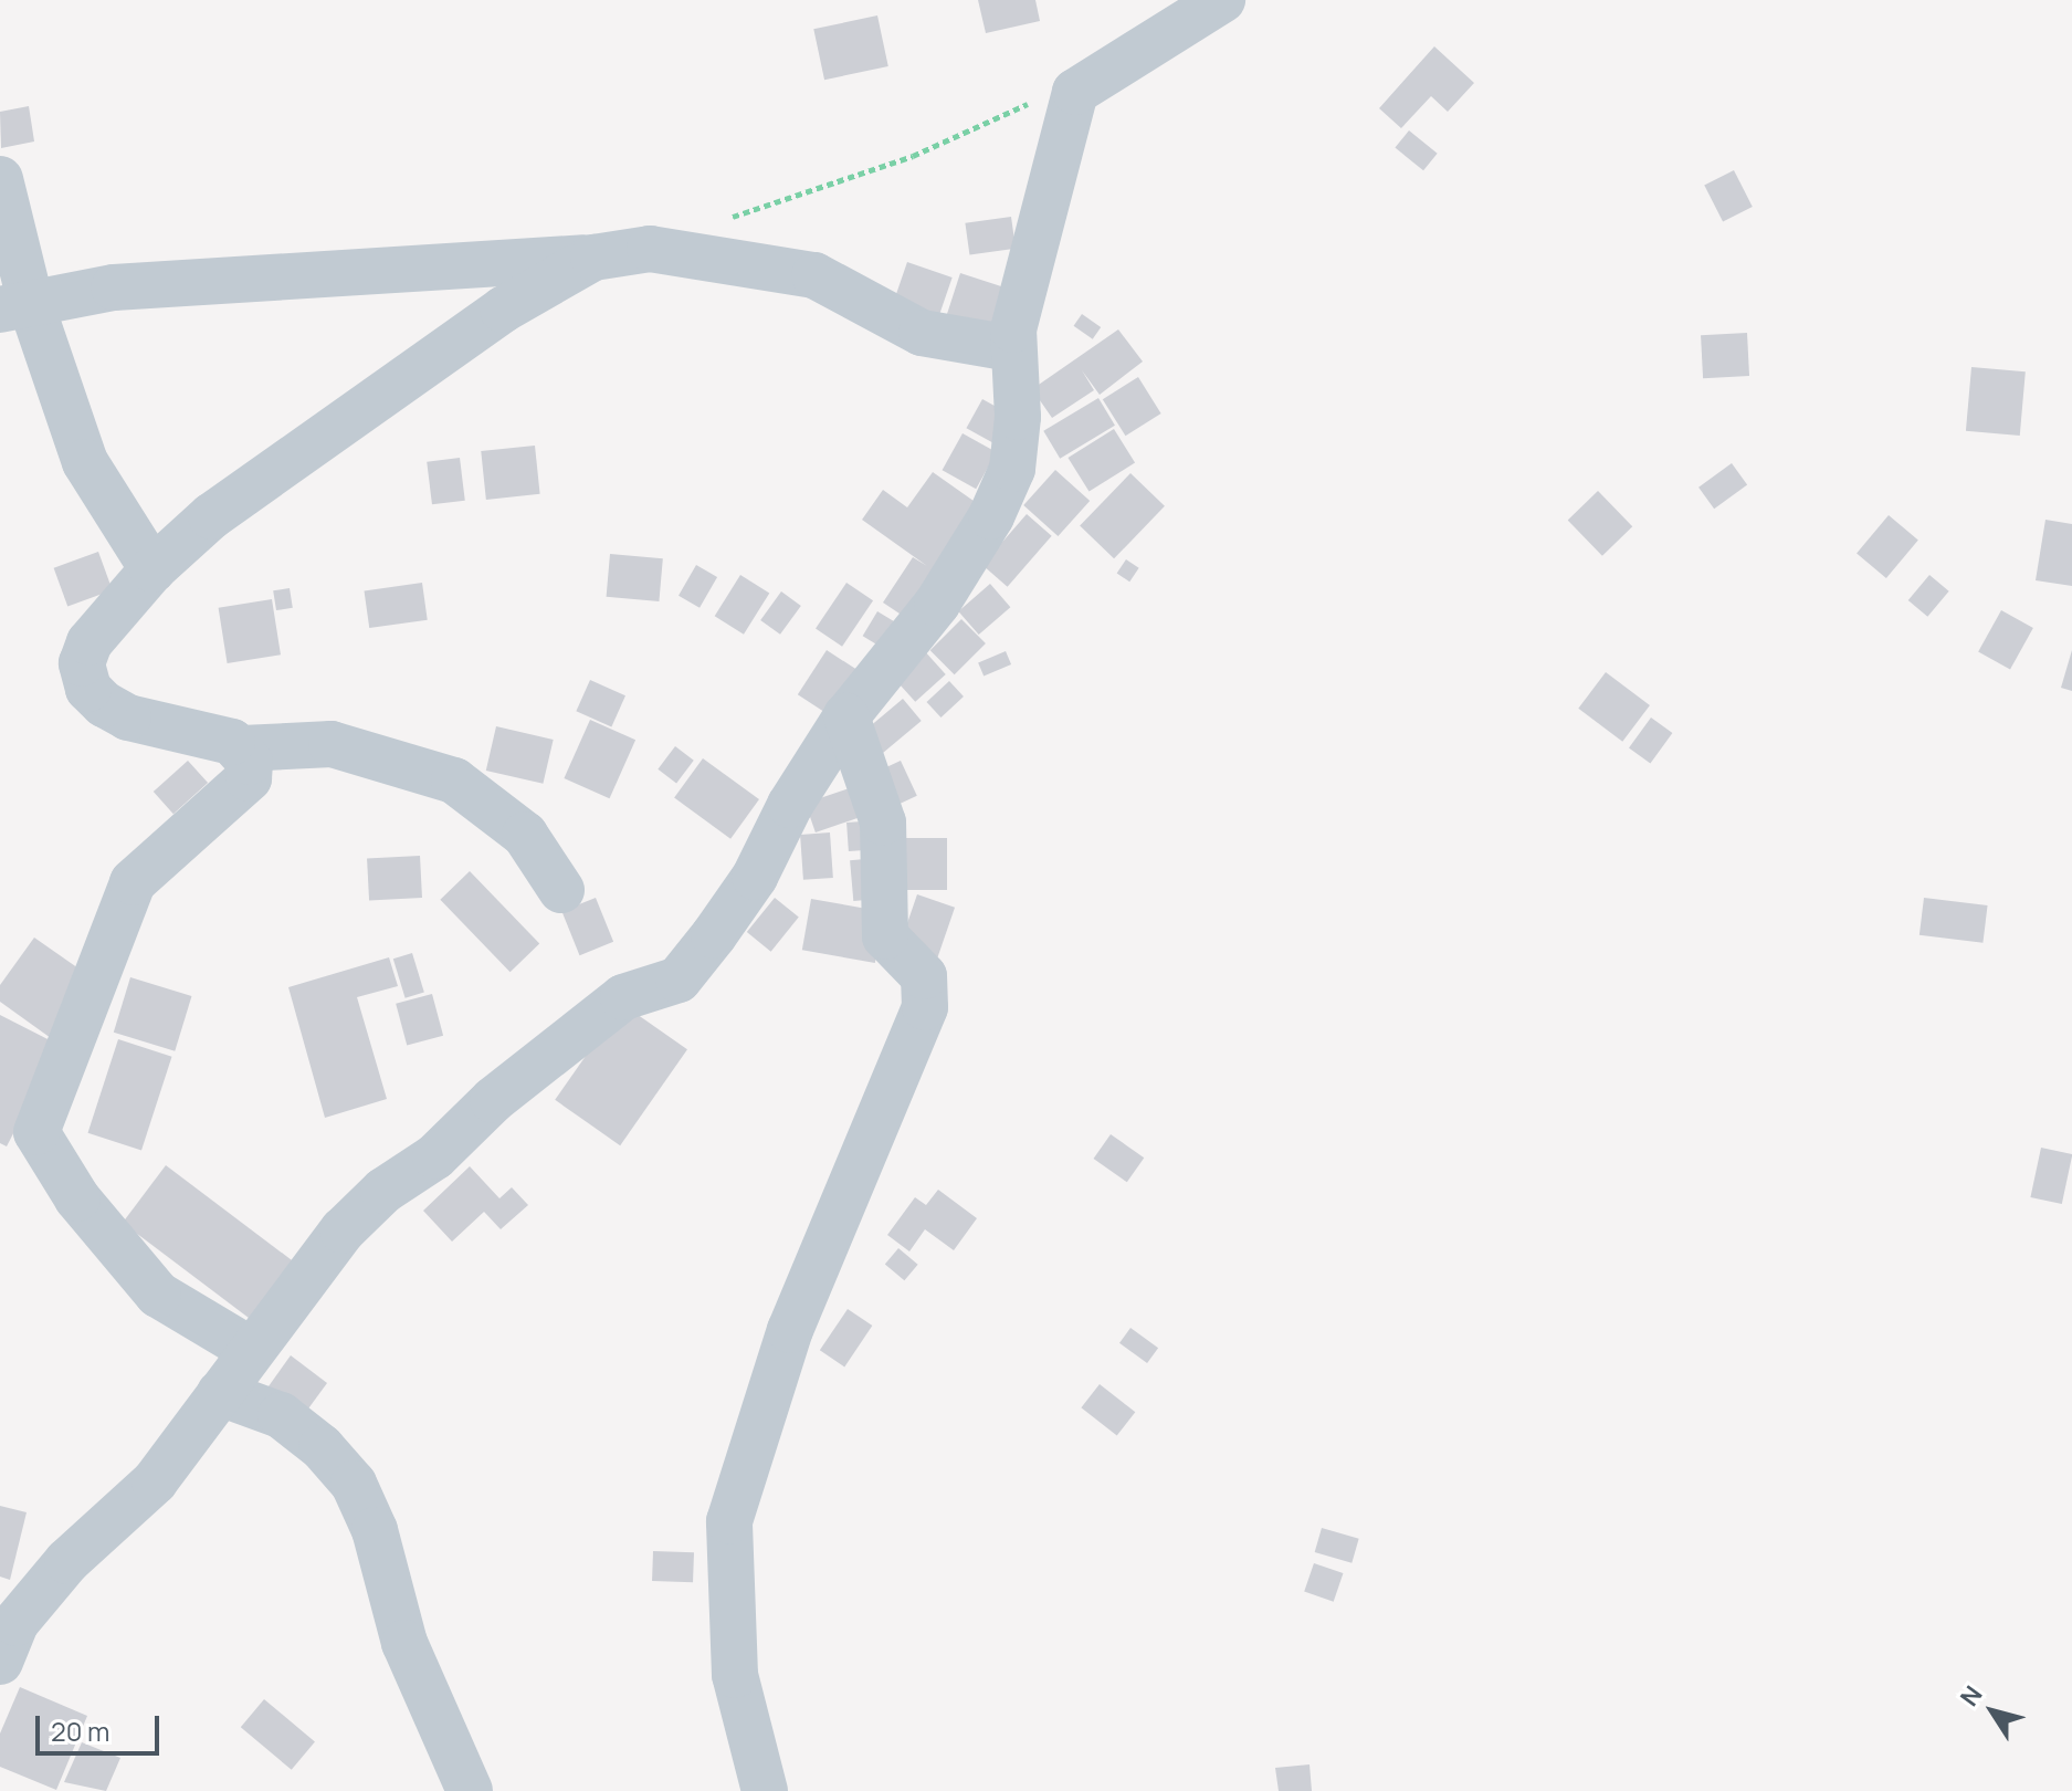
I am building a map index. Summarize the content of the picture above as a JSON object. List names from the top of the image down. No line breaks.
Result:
{"scale_bar":"20 m","north":"top left"}
